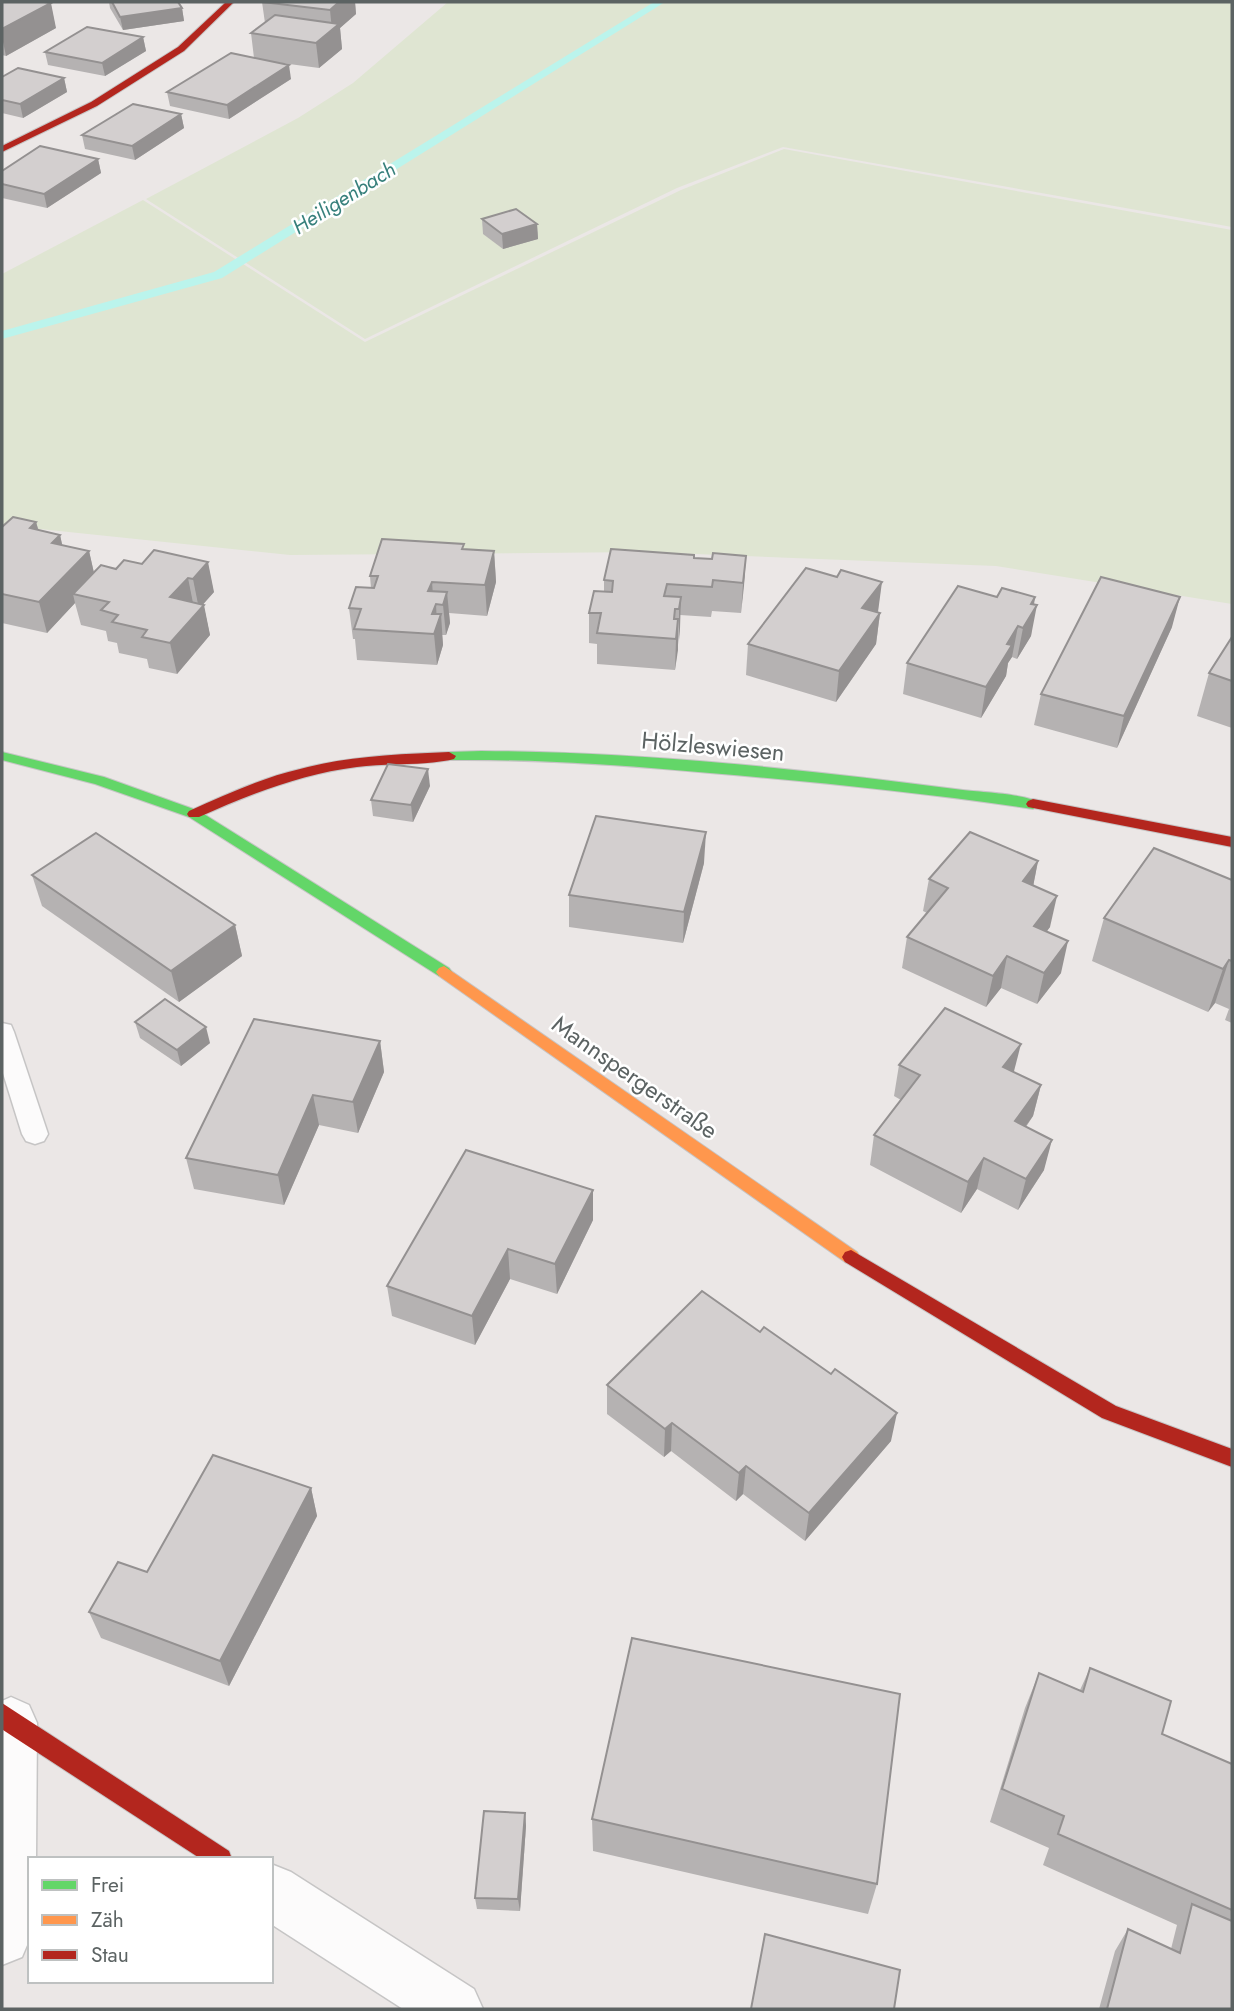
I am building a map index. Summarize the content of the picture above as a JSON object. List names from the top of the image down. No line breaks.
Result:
{"streets":{"street":["Hölzleswiesen","Mannspergerstraße"]},"crossings":[["Hölzleswiesen","Mannspergerstraße"]],"water":["Heiligenbach"],"legend":["Frei","Zäh","Stau"]}
